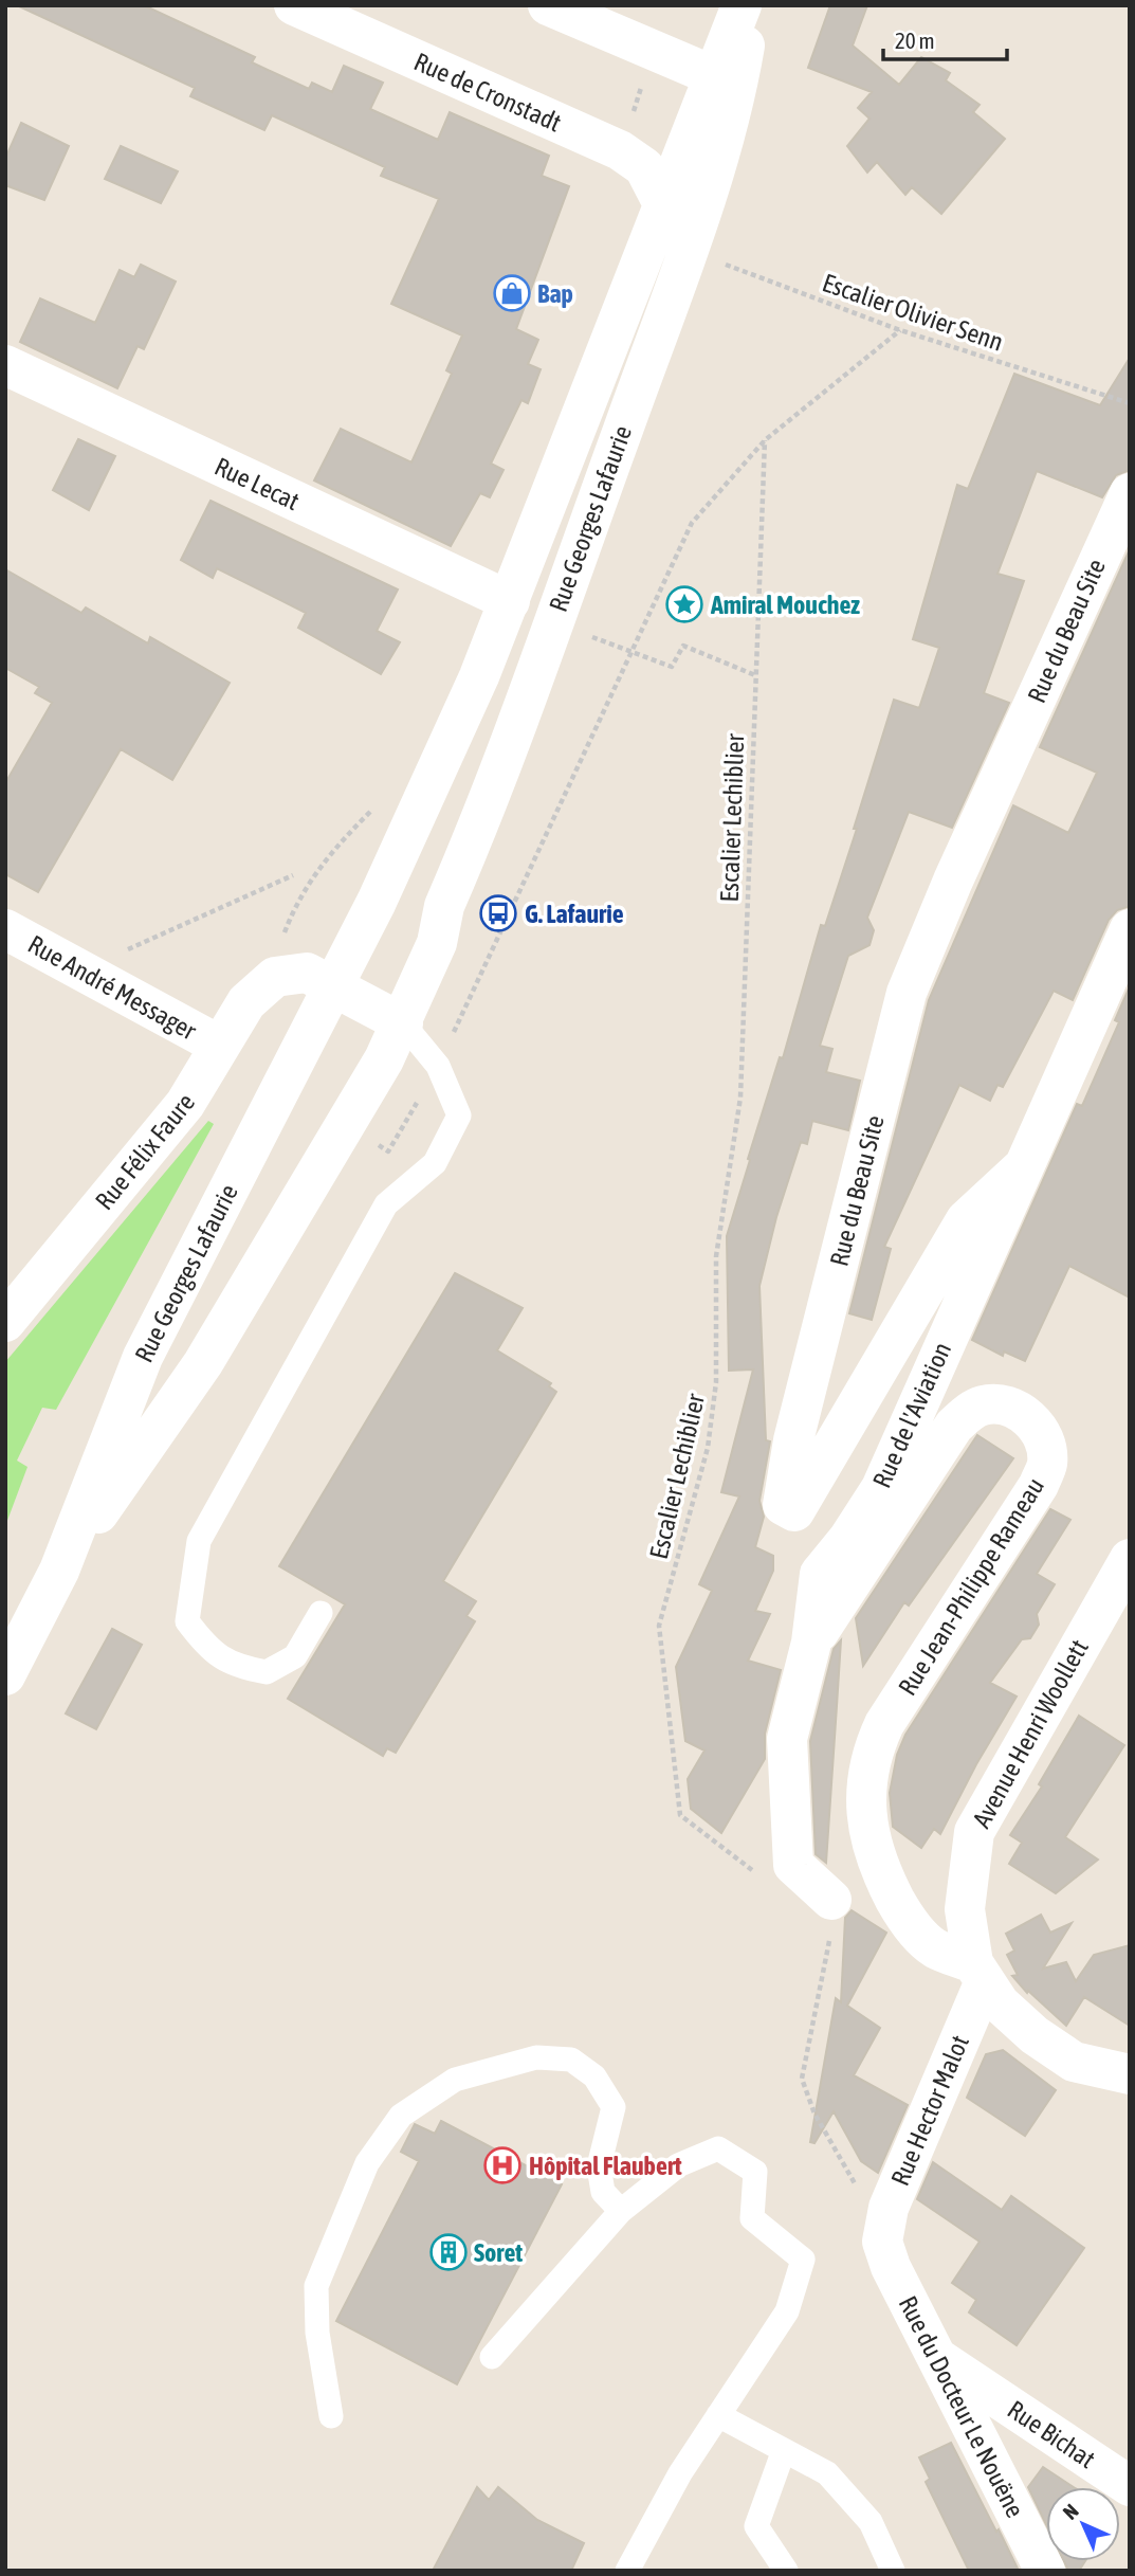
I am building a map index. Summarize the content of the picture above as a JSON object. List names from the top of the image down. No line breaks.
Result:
{"streets":{"street":["Rue de Cronstadt","Rue Lecat","Rue Georges Lafaurie","Rue du Beau Site","Rue André Messager","Rue Félix Faure","Rue de l'Aviation","Rue Jean-Philippe Rameau","Avenue Henri Woollett","Rue Hector Malot","Rue du Docteur Le Nouëne","Rue Bichat"],"path":["Escalier Olivier Senn","Escalier Lechiblier"]},"crossings":[["Rue de Cronstadt","Rue Georges Lafaurie"],["Escalier Olivier Senn","Rue Georges Lafaurie"],["Rue Lecat","Rue Georges Lafaurie"],["Rue Georges Lafaurie","Rue Félix Faure"],["Rue du Beau Site","Rue de l'Aviation"],["Rue André Messager","Rue Félix Faure"],["Rue de l'Aviation","Rue Jean-Philippe Rameau"],["Rue Jean-Philippe Rameau","Avenue Henri Woollett"],["Rue Jean-Philippe Rameau","Rue Hector Malot"],["Avenue Henri Woollett","Rue Hector Malot"],["Rue Hector Malot","Rue du Docteur Le Nouëne"],["Rue du Docteur Le Nouëne","Rue Bichat"]],"places":{"shop":["Bap"],"place":["Amiral Mouchez"],"bus stop":["G. Lafaurie"],"hospital":["Hôpital Flaubert"],"building":["Soret"]},"scale_bar":"20 m","north":"top left"}
